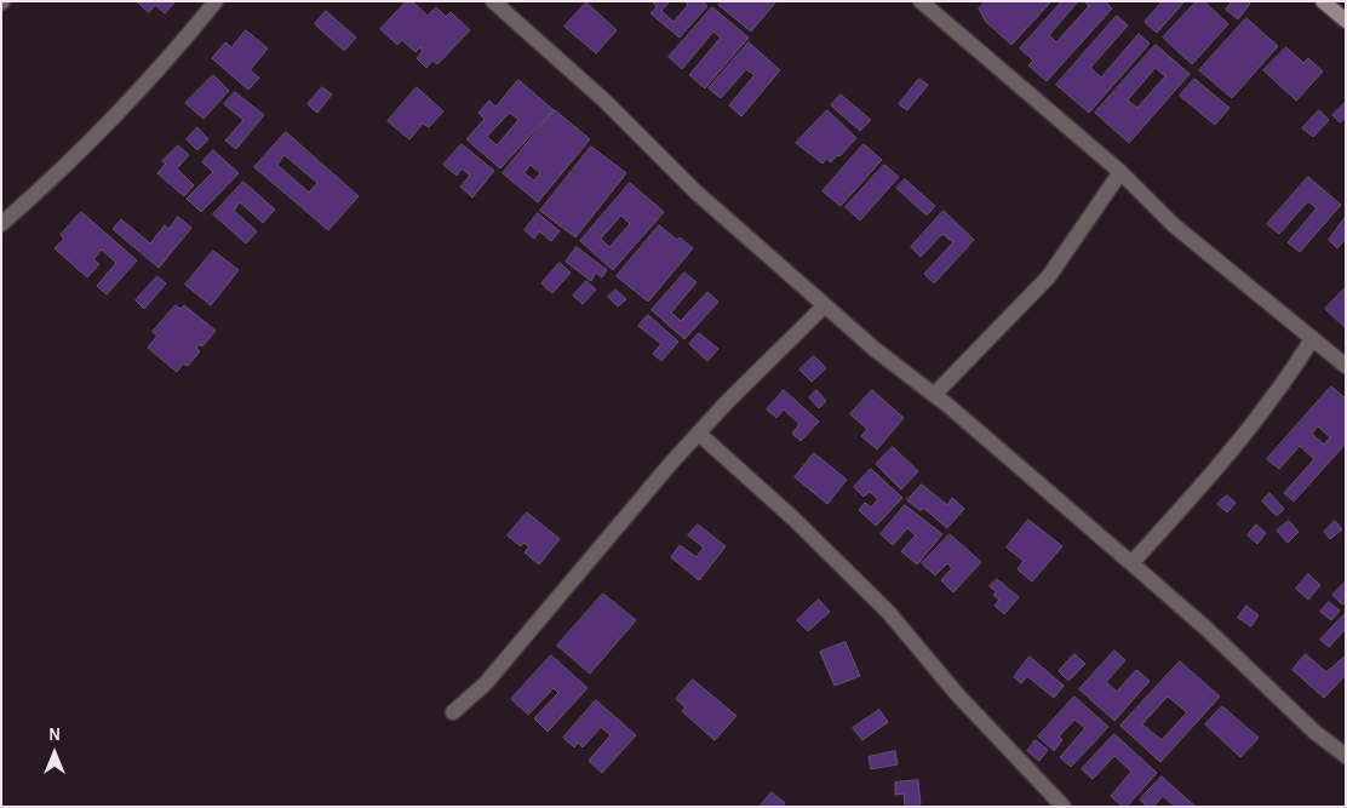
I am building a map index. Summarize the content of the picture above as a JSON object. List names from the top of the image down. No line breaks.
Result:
{"north":"top"}
